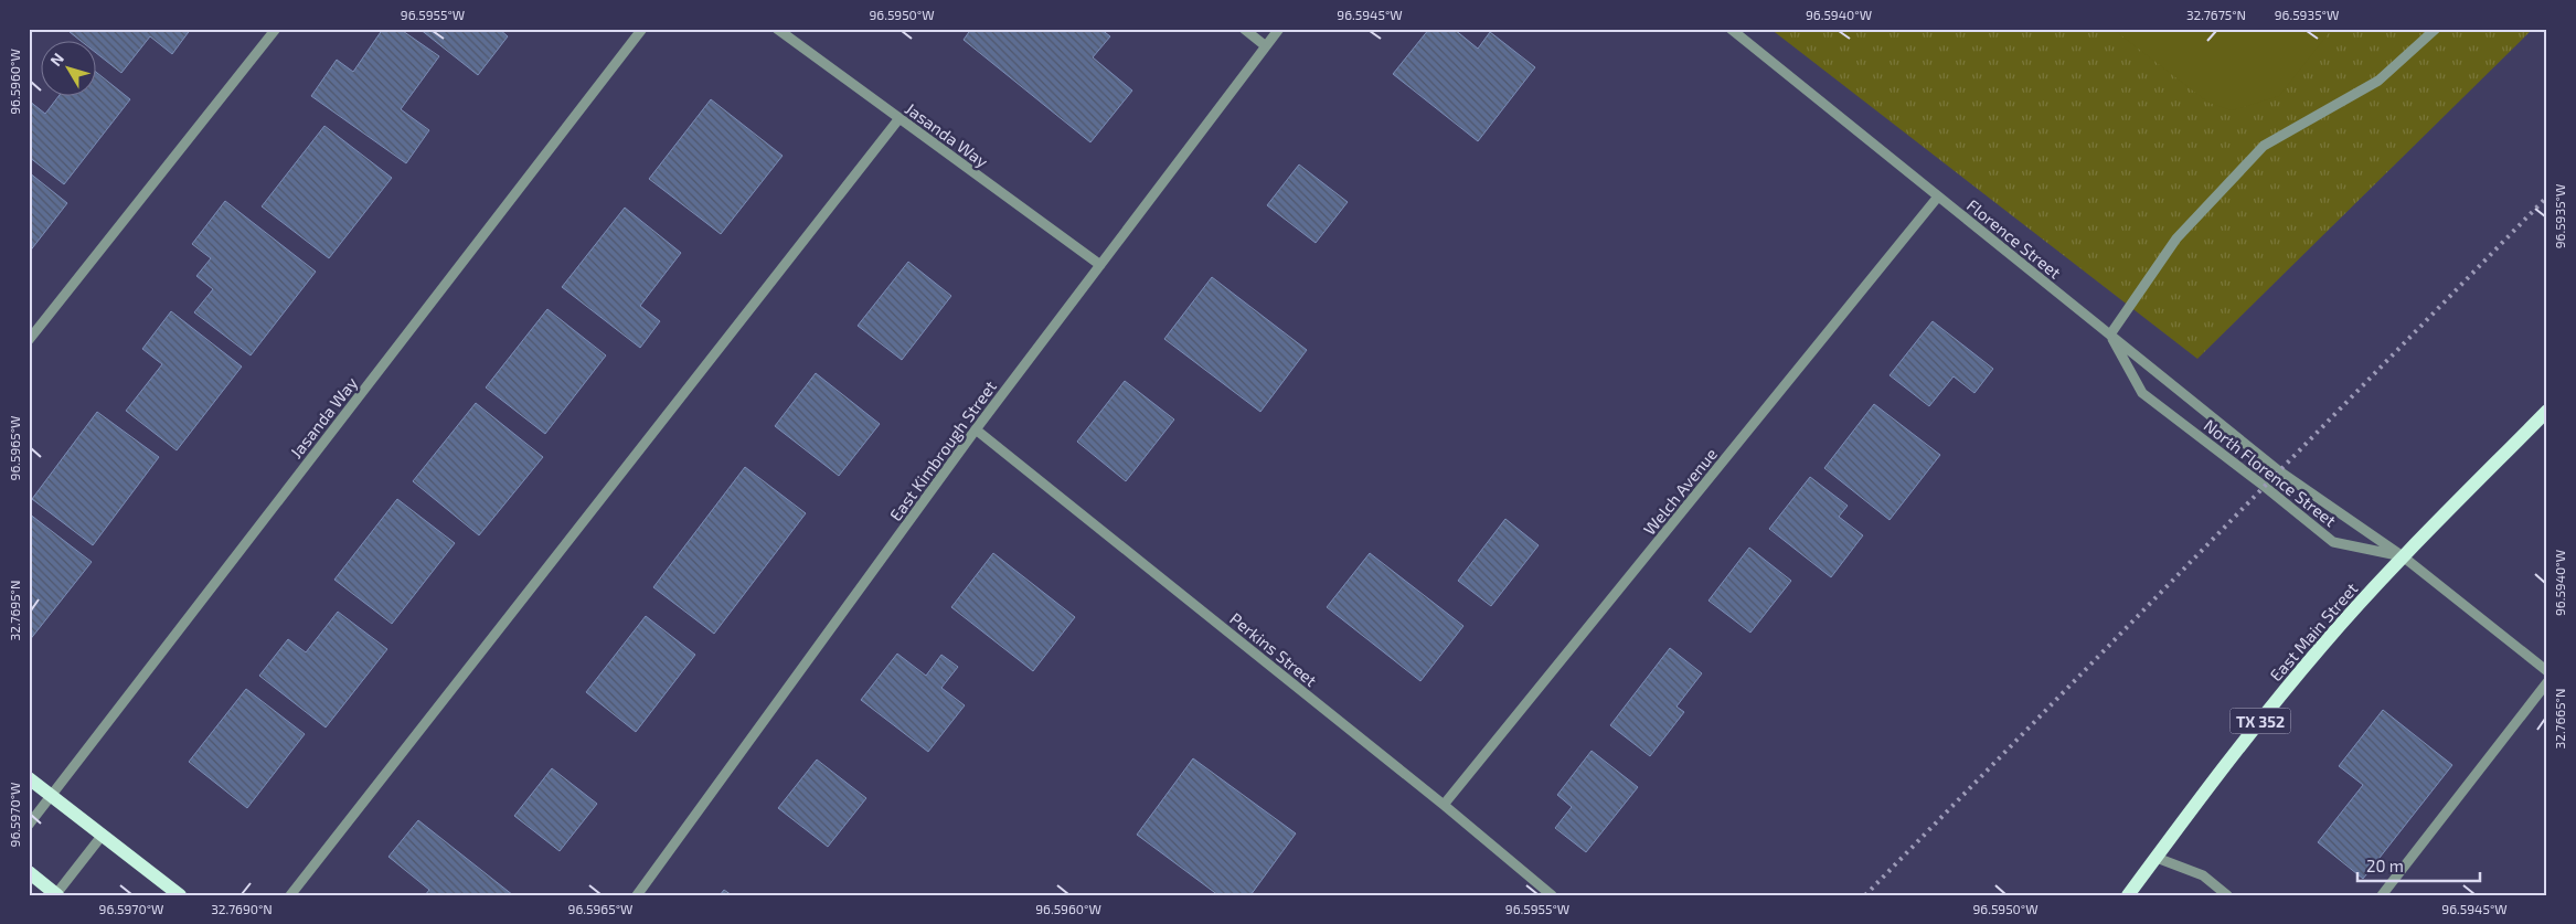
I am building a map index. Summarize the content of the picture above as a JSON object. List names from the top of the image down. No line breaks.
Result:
{"streets":{"main road":["East Main Street","TX 352"],"street":["Jasanda Way","Florence Street","East Kimbrough Street","North Florence Street","Welch Avenue","Perkins Street"]},"crossings":[["Jasanda Way","East Kimbrough Street"],["Florence Street","North Florence Street"],["Florence Street","Welch Avenue"],["East Kimbrough Street","Perkins Street"],["North Florence Street","East Main Street"],["Welch Avenue","Perkins Street"]],"scale_bar":"20 m","north":"top left","coordinates":["96.5955°W","96.5950°W","96.5945°W","96.5940°W","32.7675°N","96.5935°W","96.5960°W","96.5965°W","32.7695°N","32.7665°N","96.5970°W","32.7690°N"]}
